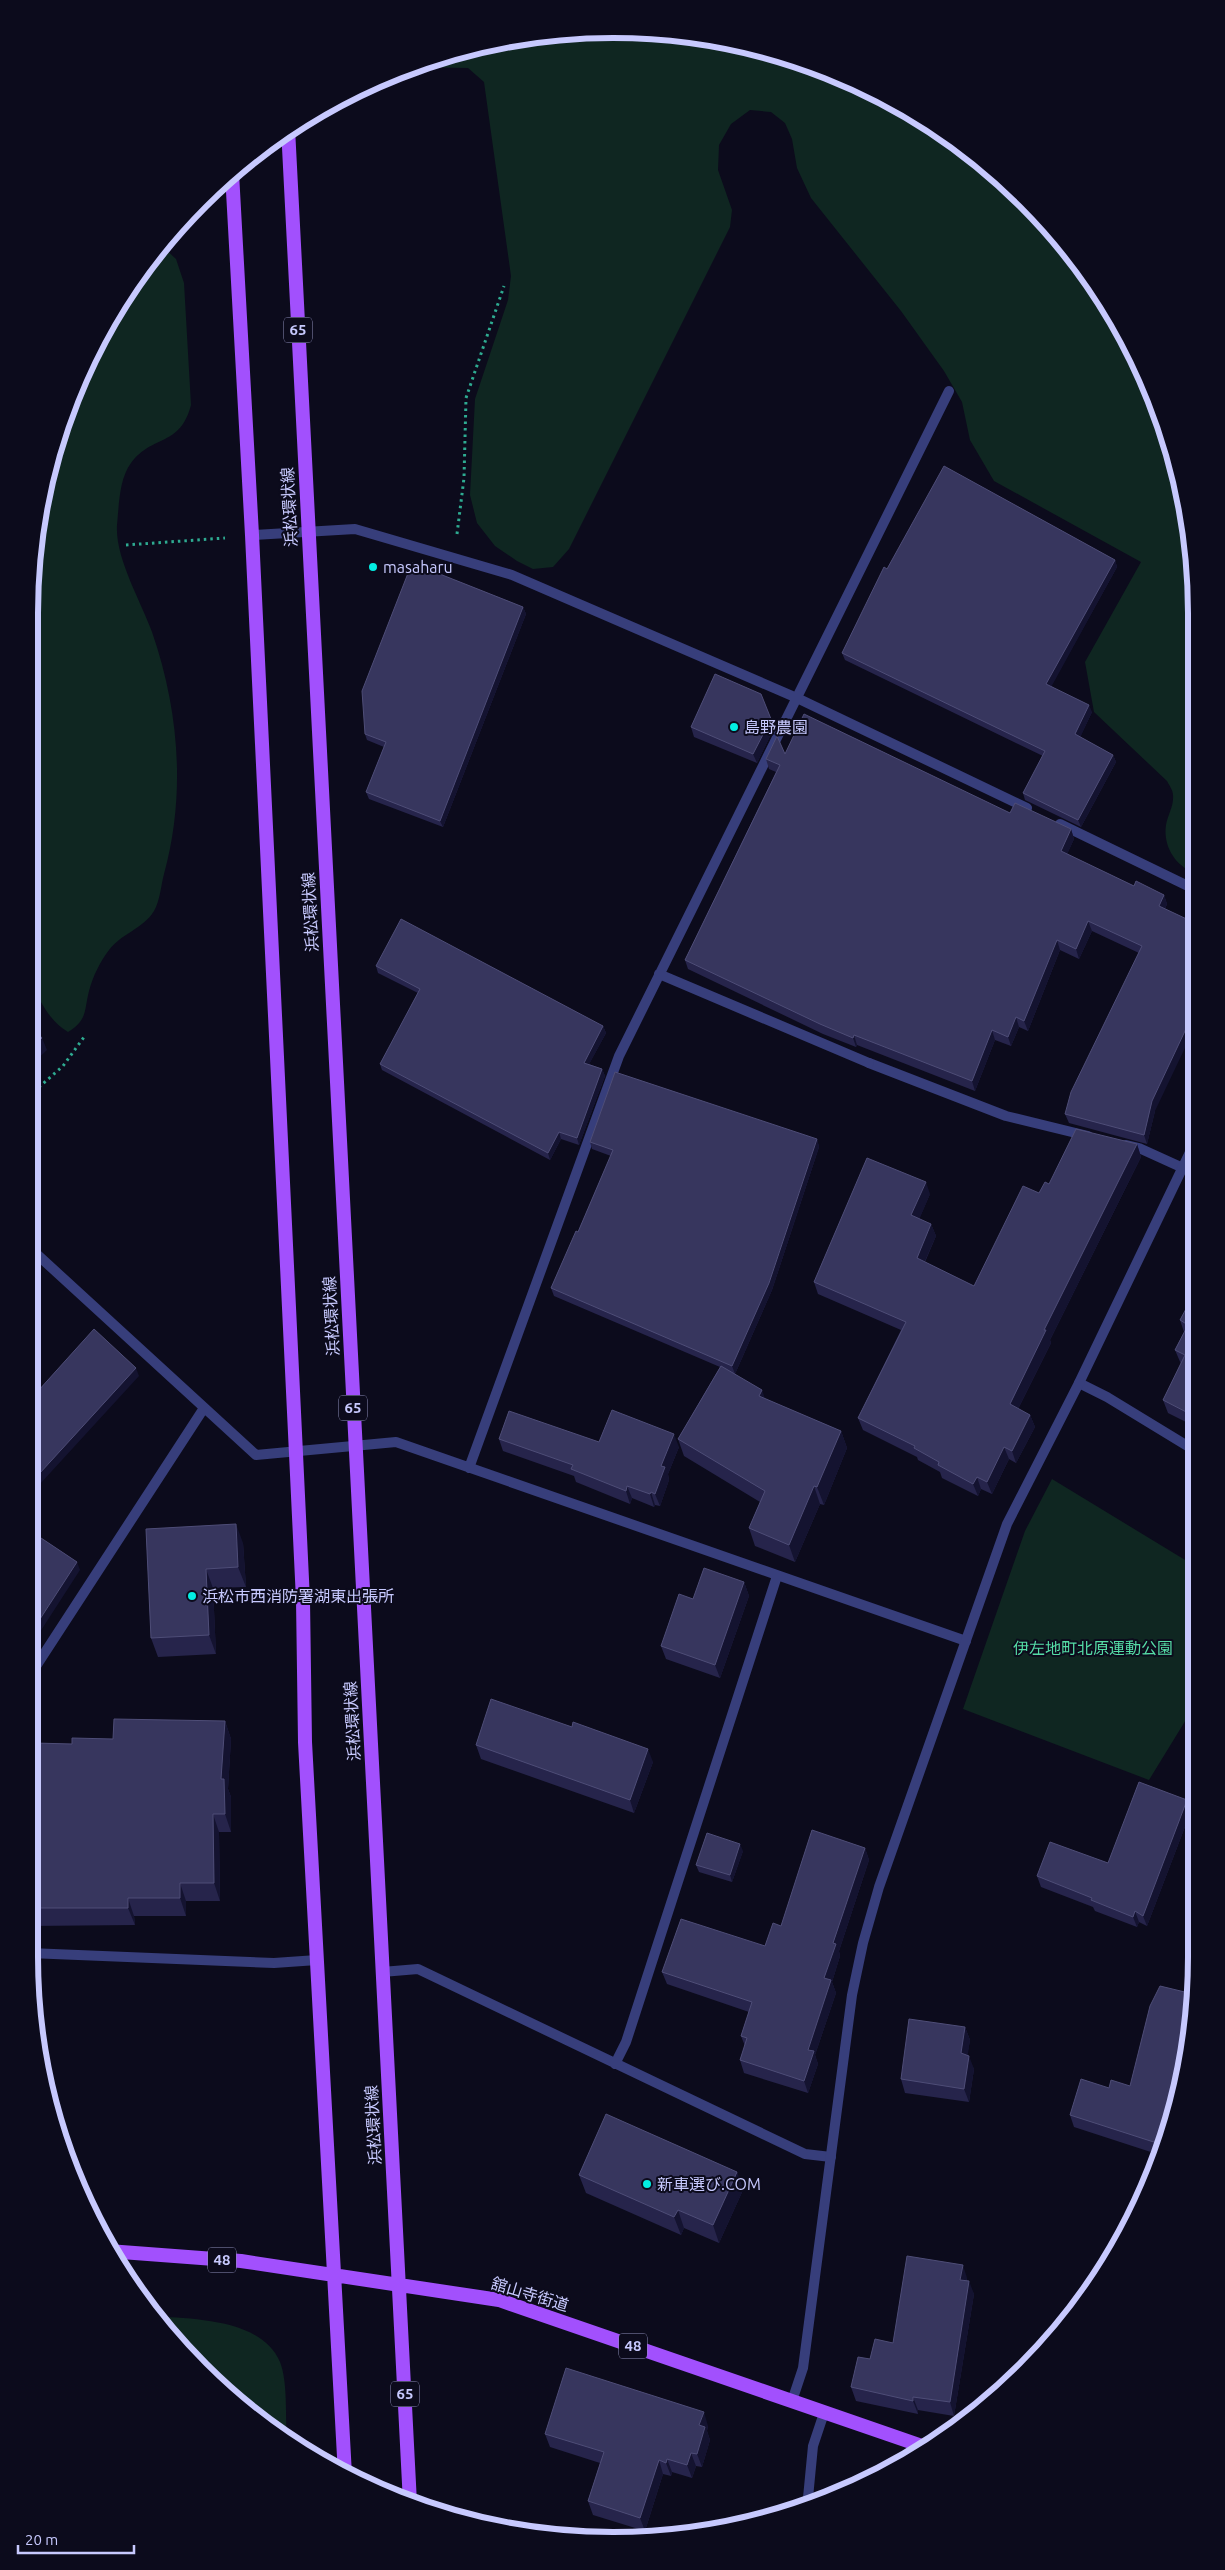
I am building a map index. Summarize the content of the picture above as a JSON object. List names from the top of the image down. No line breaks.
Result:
{"streets":{"main road":["65","浜松環状線","48","舘山寺街道"]},"crossings":[["浜松環状線","舘山寺街道"]],"parks":["伊左地町北原運動公園"],"places":["masaharu","島野農園","浜松市西消防署湖東出張所","新車選び.COM"],"scale_bar":"20 m"}
